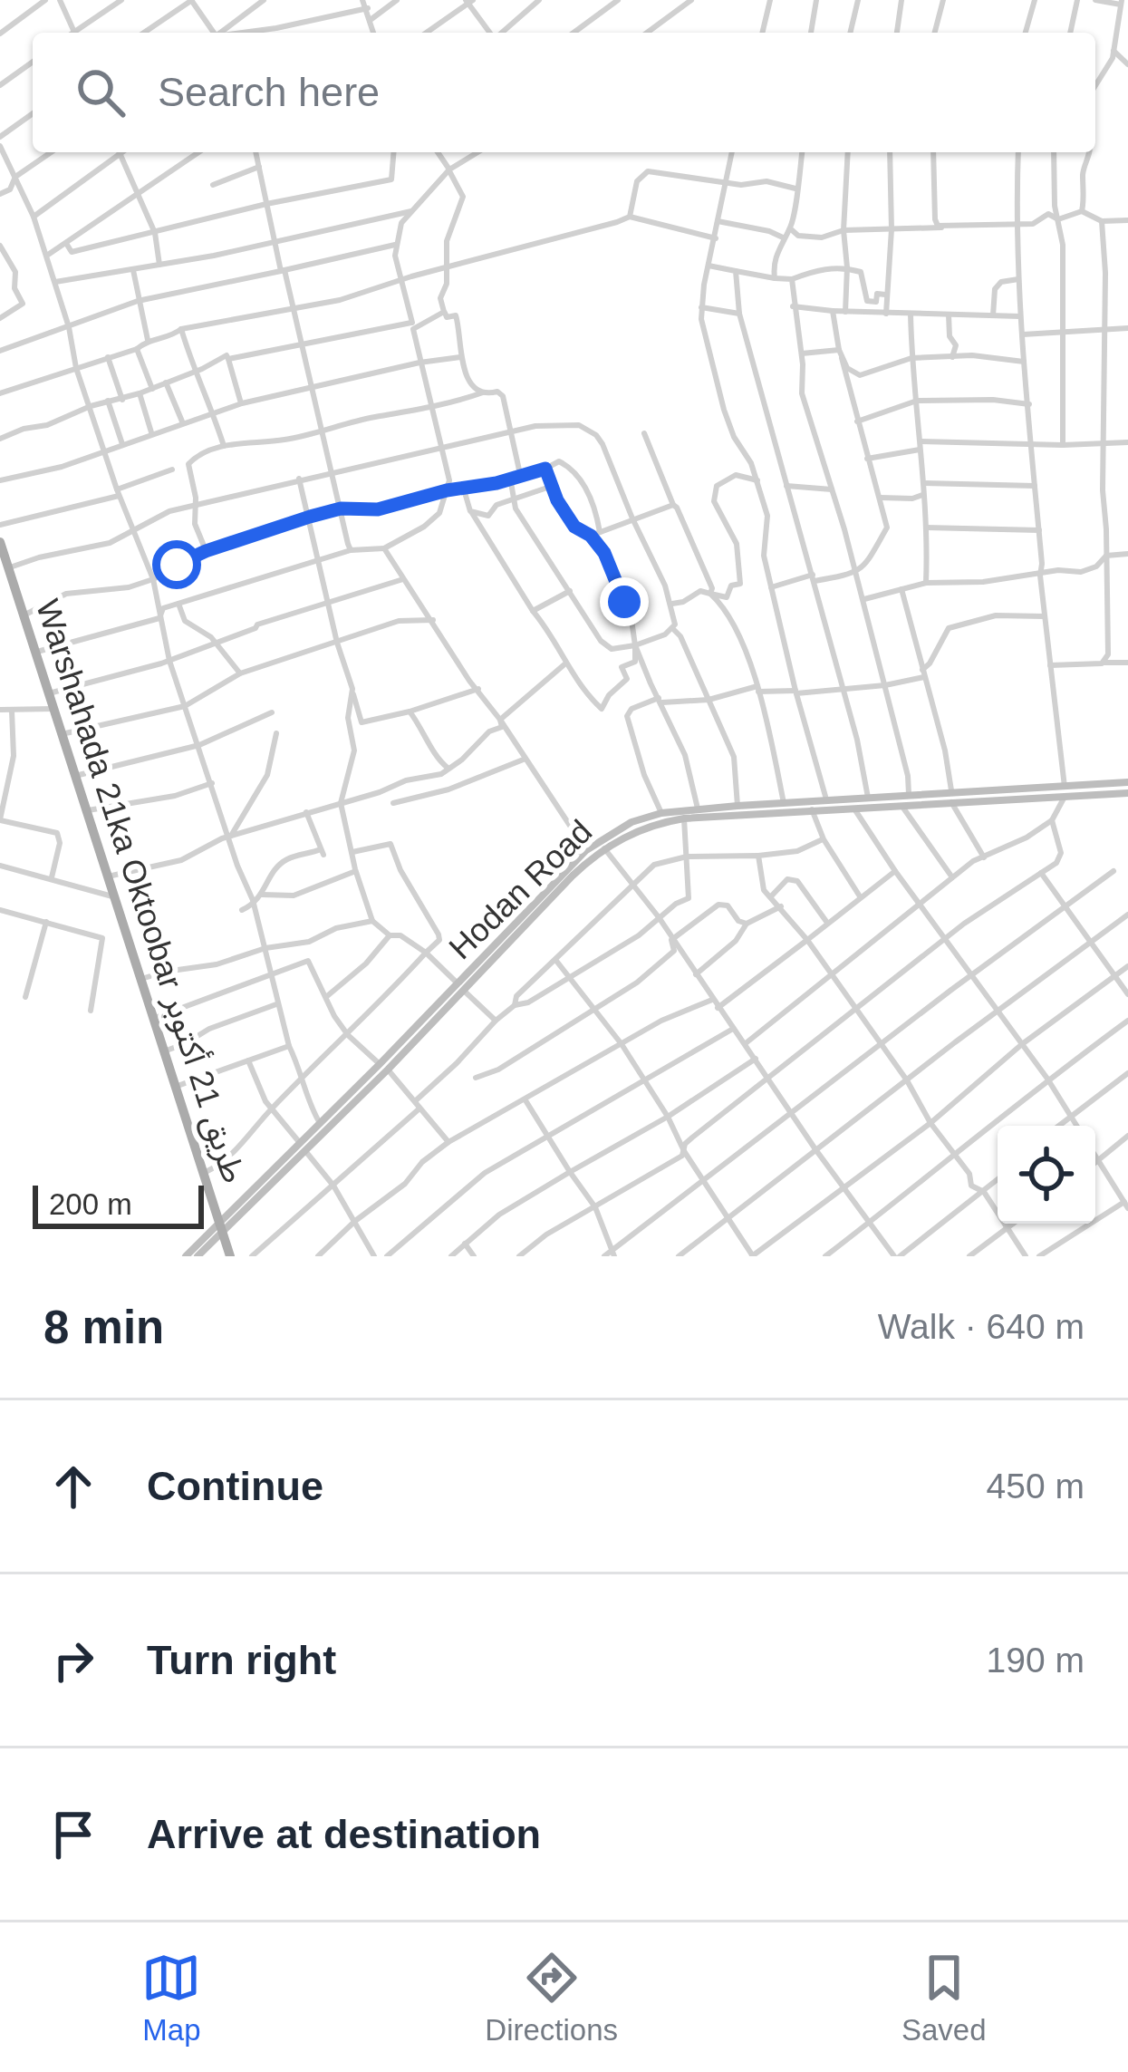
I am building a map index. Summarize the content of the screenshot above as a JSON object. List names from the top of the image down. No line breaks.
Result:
{"streets":{"main road":["Hodan Road","Warshahada 21ka Oktoobar طريق 21 أكتوبر"]},"crossings":[["Hodan Road","Warshahada 21ka Oktoobar طريق 21 أكتوبر"]],"scale_bar":"200 m","page":{"search":"Search here","scale":"200 m","heading":["8 min","Walk · 640 m"],"list":[["Continue","450 m"],["Turn right","190 m"],"Arrive at destination"],"nav":["Map","Directions","Saved"]}}
